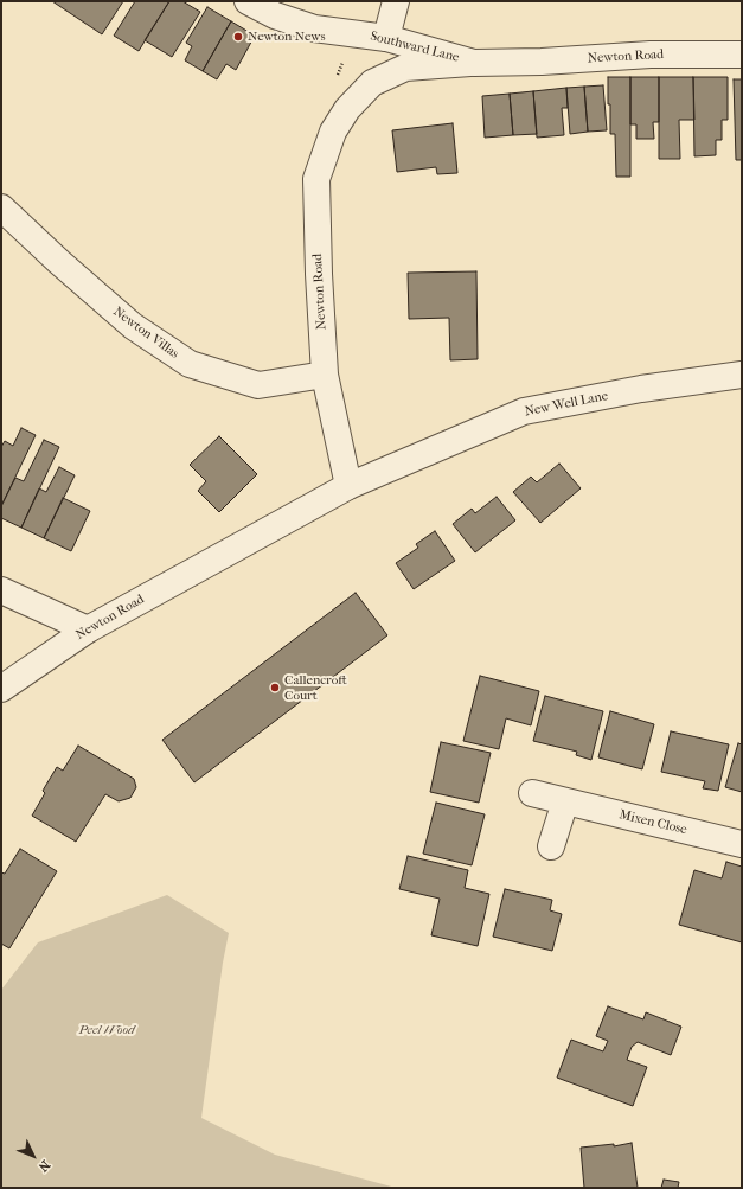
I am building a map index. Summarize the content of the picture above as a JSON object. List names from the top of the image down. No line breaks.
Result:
{"streets":{"street":["Southward Lane","Newton Road","Newton Villas","New Well Lane","Mixen Close"]},"crossings":[["Southward Lane","Newton Road"],["Newton Road","Newton Villas"],["Newton Road","New Well Lane"]],"parks":["Peel Wood"],"places":["Newton News","Callencroft Court"],"north":"bottom right"}
